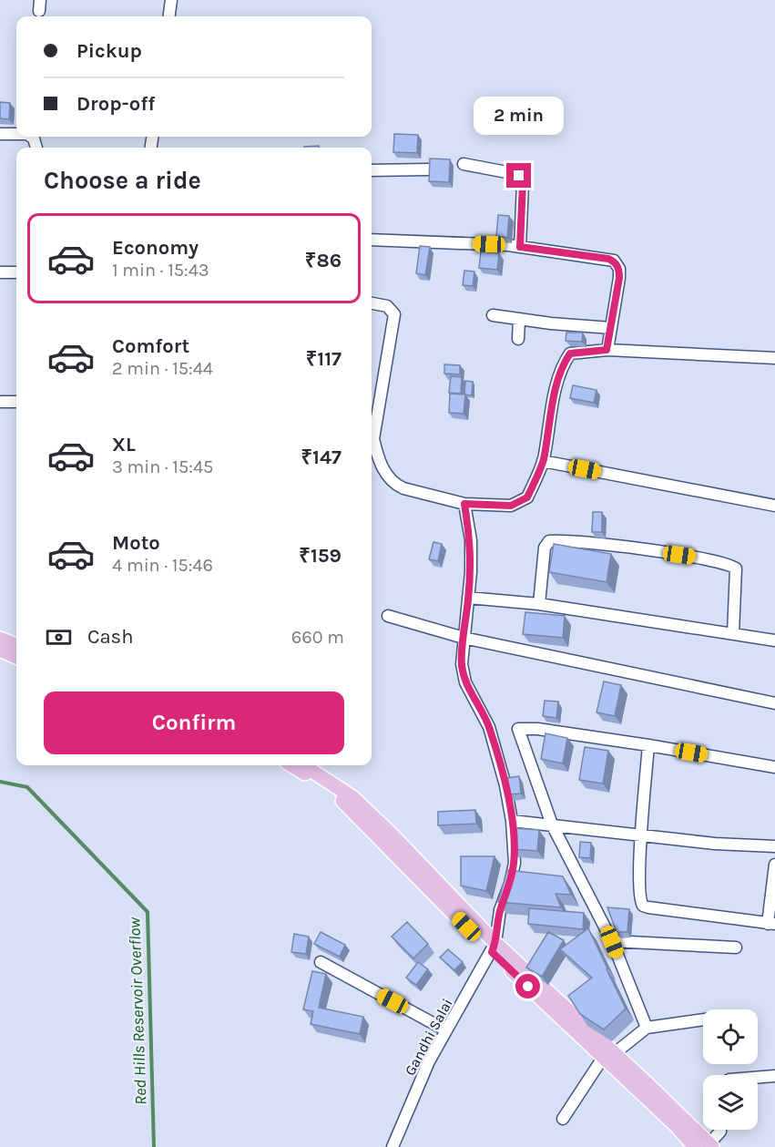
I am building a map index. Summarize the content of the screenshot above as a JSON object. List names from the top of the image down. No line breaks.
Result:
{"streets":{"street":["Gandhi Salai"]},"water":["Red Hills Reservoir Overflow"],"page":{"banner":["Pickup","Drop-off"],"bubble":"2 min","heading":"Choose a ride","list":[{"name":"Economy","note":"1 min · 15:43","value":"₹86"},{"name":"Comfort","note":"2 min · 15:44","value":"₹117"},{"name":"XL","note":"3 min · 15:45","value":"₹147"},{"name":"Moto","note":"4 min · 15:46","value":"₹159"}],"pay":["Cash","660 m"],"buttons":"Confirm"}}
